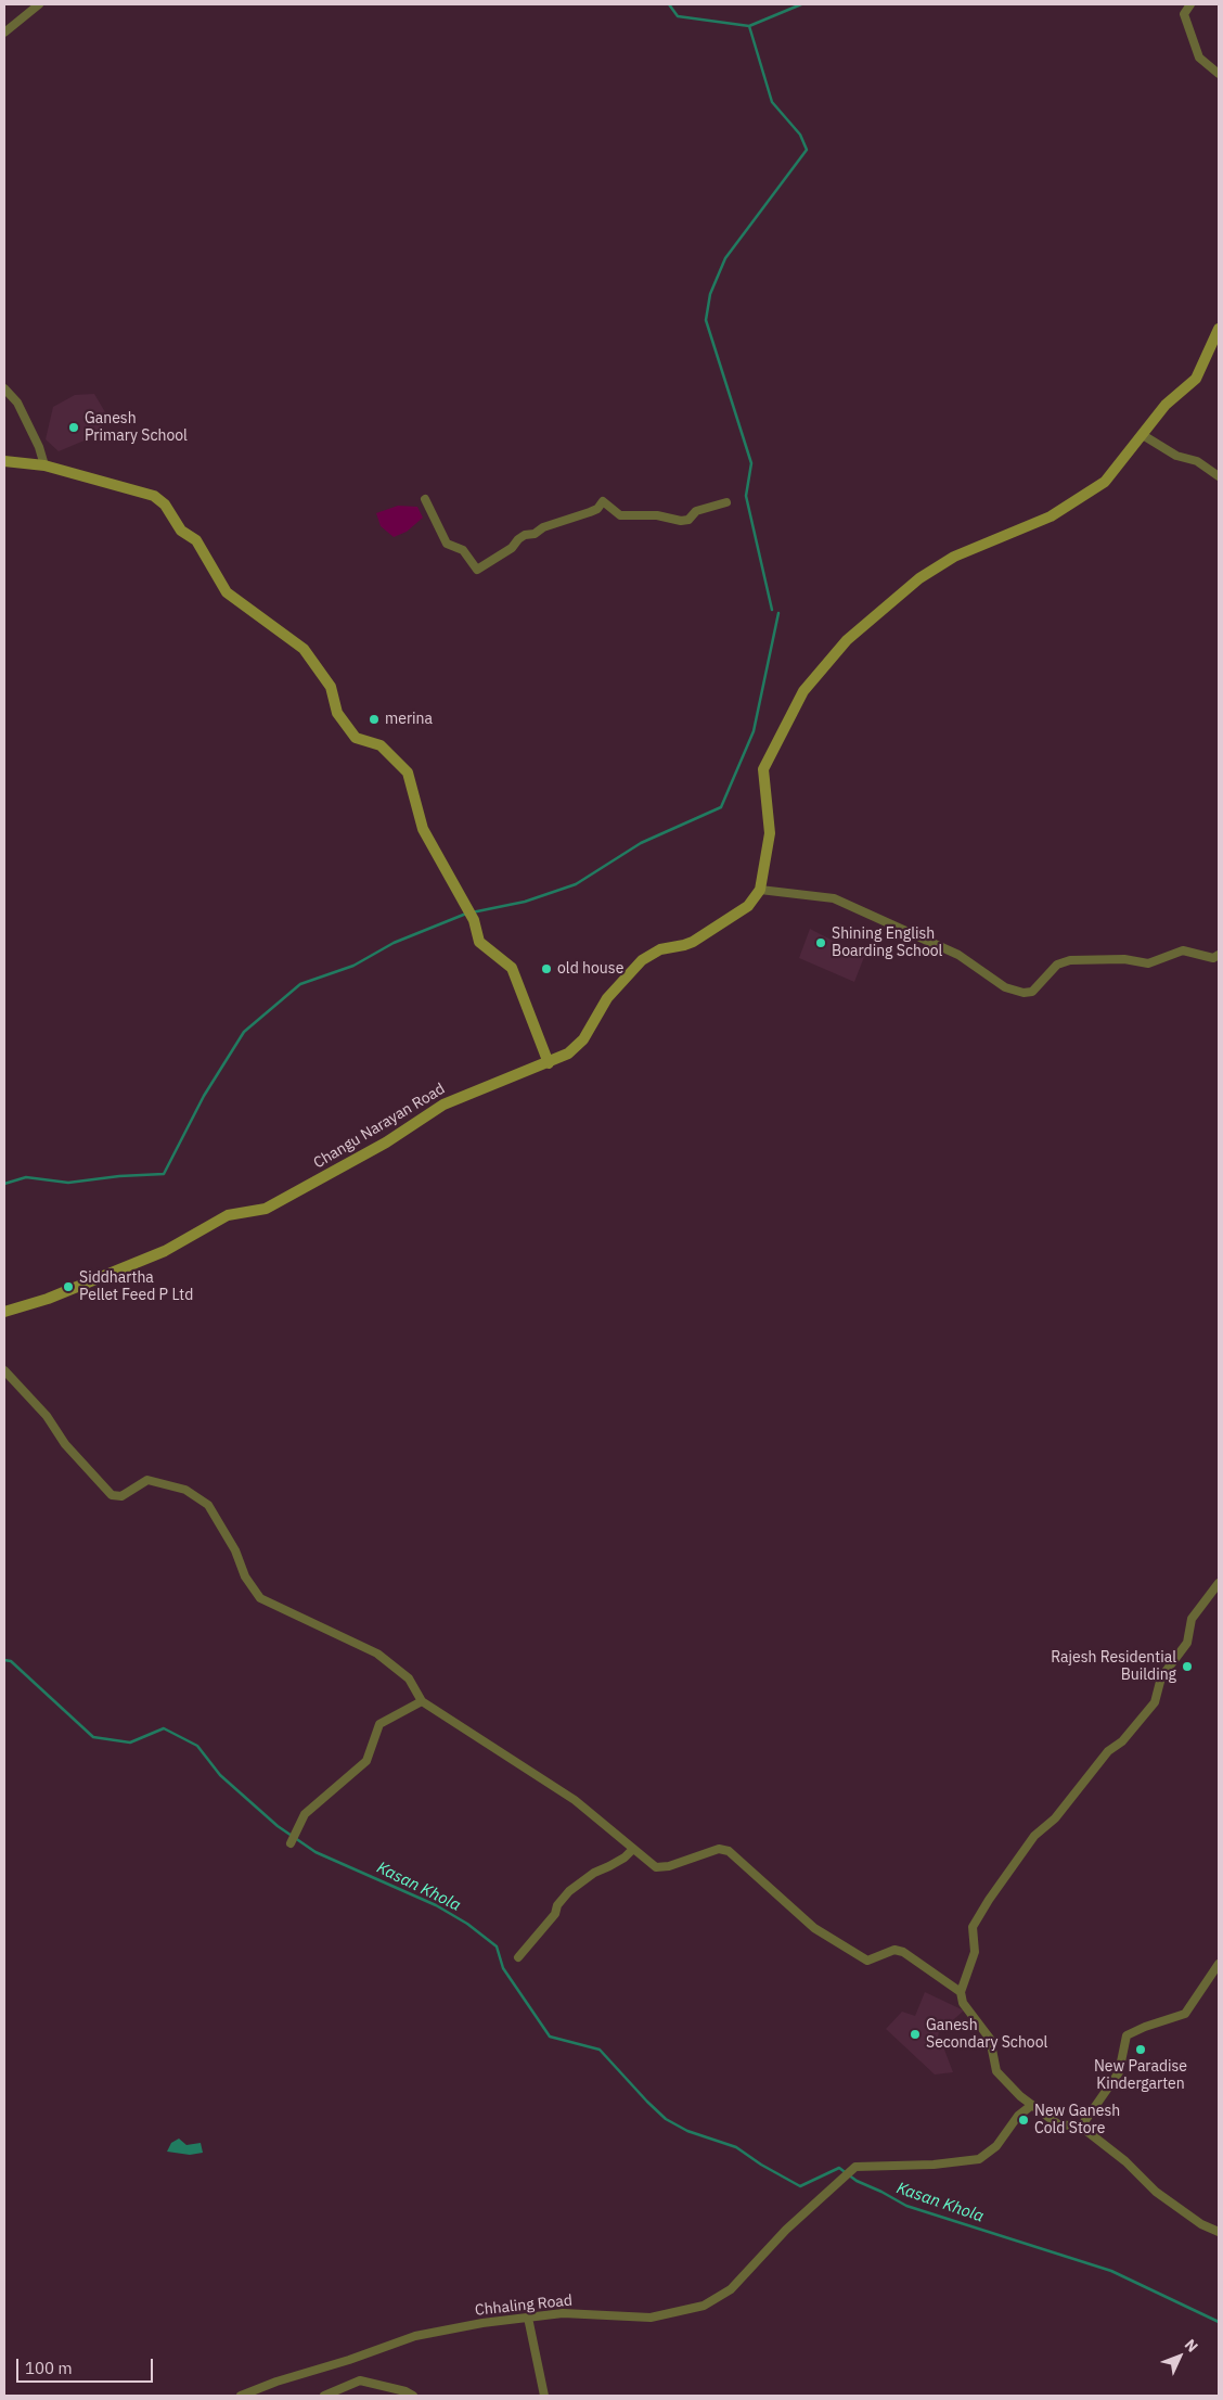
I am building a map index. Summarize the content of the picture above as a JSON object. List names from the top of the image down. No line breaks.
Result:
{"streets":{"main road":["Changu Narayan Road"],"street":["Chhaling Road"]},"water":["Kasan Khola"],"places":["Ganesh Primary School","merina","Shining English Boarding School","old house","Siddhartha Pellet Feed P Ltd","Rajesh Residential Building","Ganesh Secondary School","New Paradise Kindergarten","New Ganesh Cold Store"],"scale_bar":"100 m","north":"top right"}
